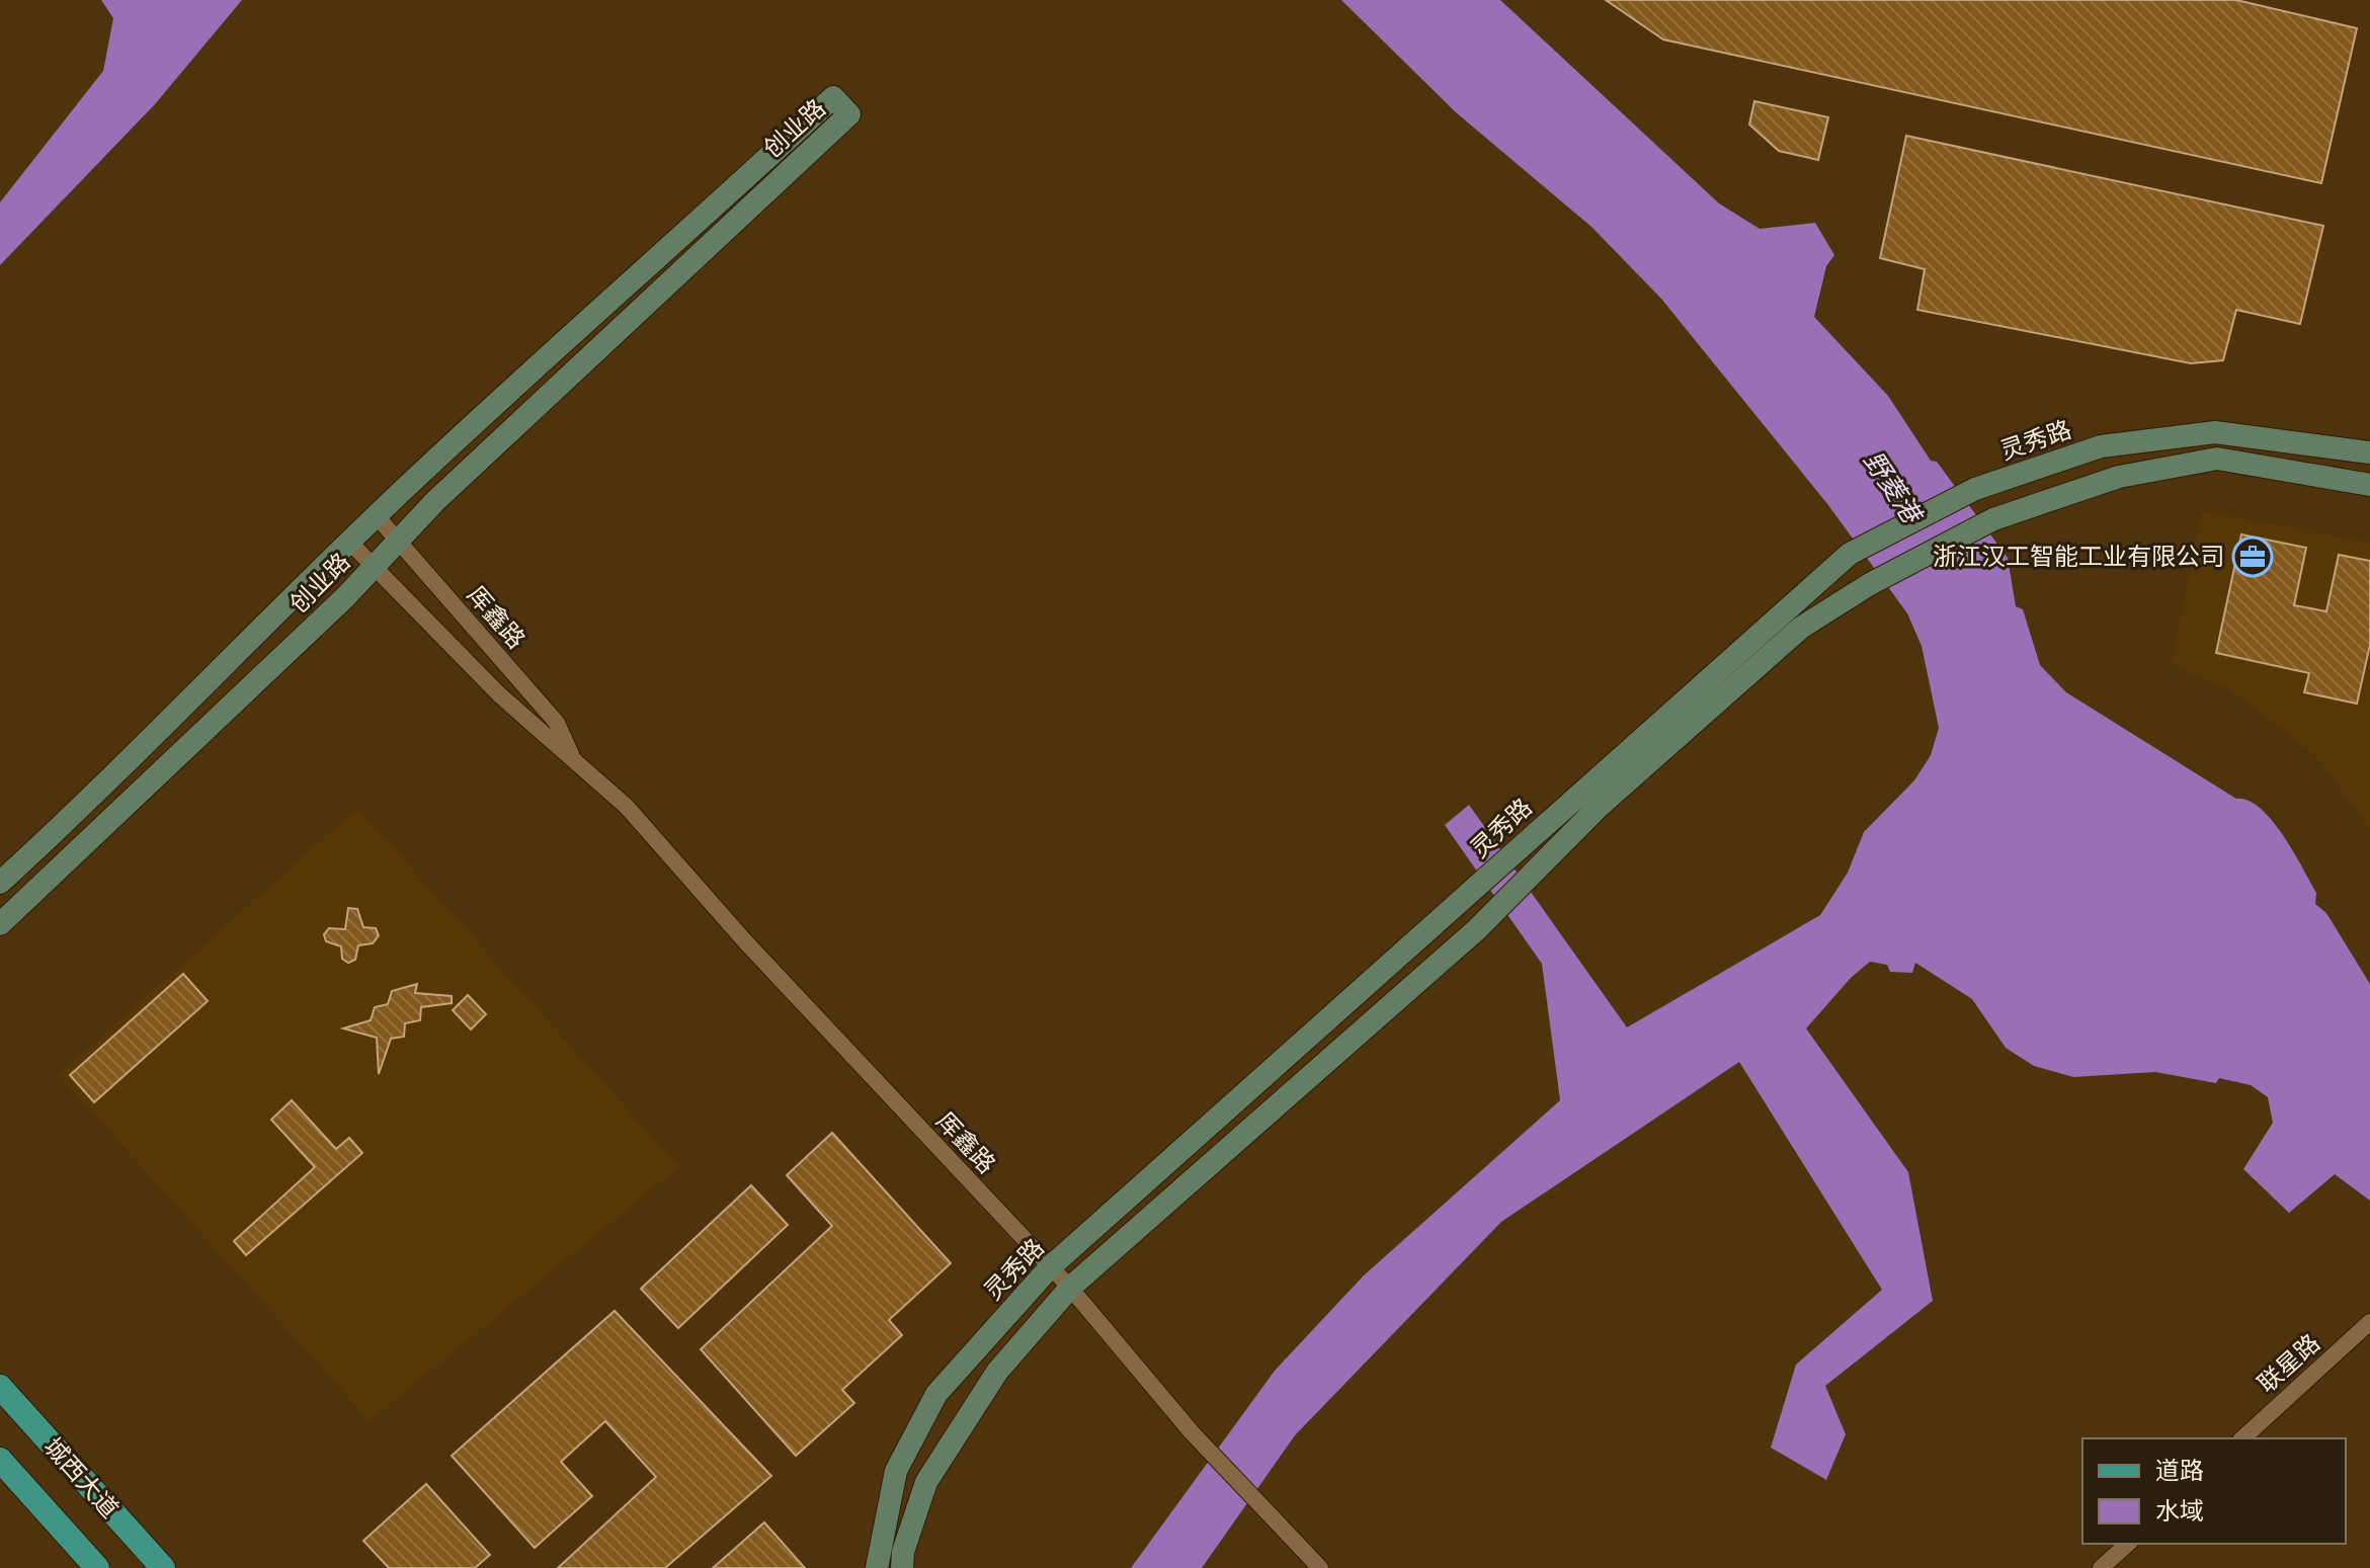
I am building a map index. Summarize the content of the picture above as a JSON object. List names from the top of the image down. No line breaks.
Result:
{"streets":{"main road":["城西大道"],"street":["创业路","灵秀路","厍鑫路","联星路"]},"crossings":[["创业路","厍鑫路"],["灵秀路","厍鑫路"]],"water":["野菱港"],"places":{"office":["浙江汉工智能工业有限公司"]},"legend":["道路","水域"]}
